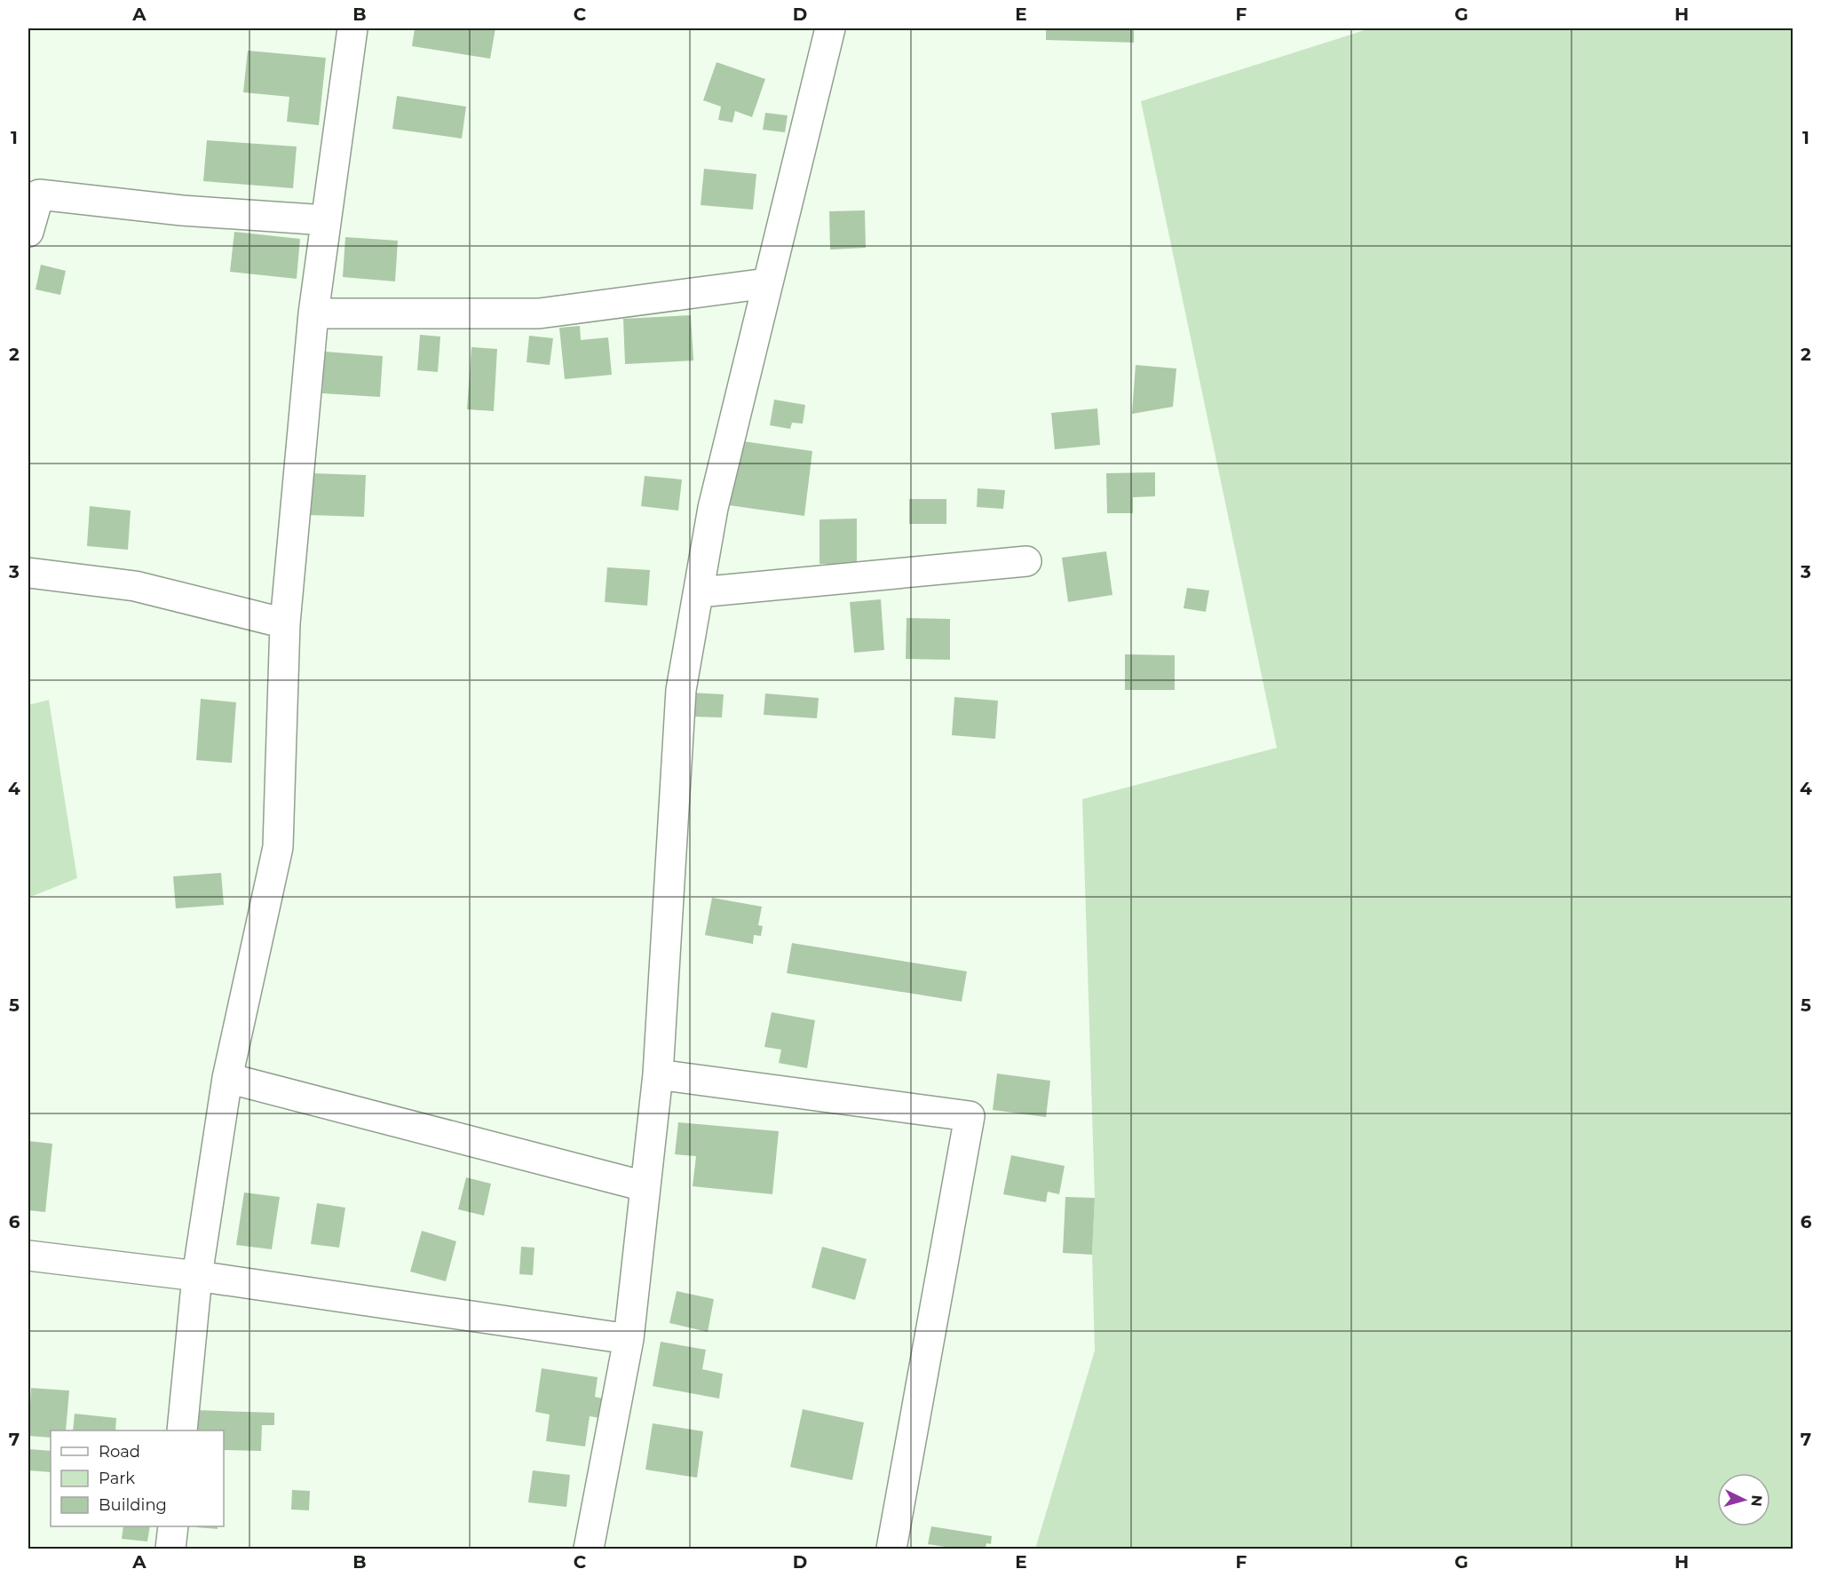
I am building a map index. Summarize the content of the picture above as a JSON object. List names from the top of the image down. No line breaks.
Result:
{"legend":["Road","Park","Building"],"north":"right","grid":{"columns":["A","B","C","D","E","F","G","H"],"rows":["1","2","3","4","5","6","7"]}}
